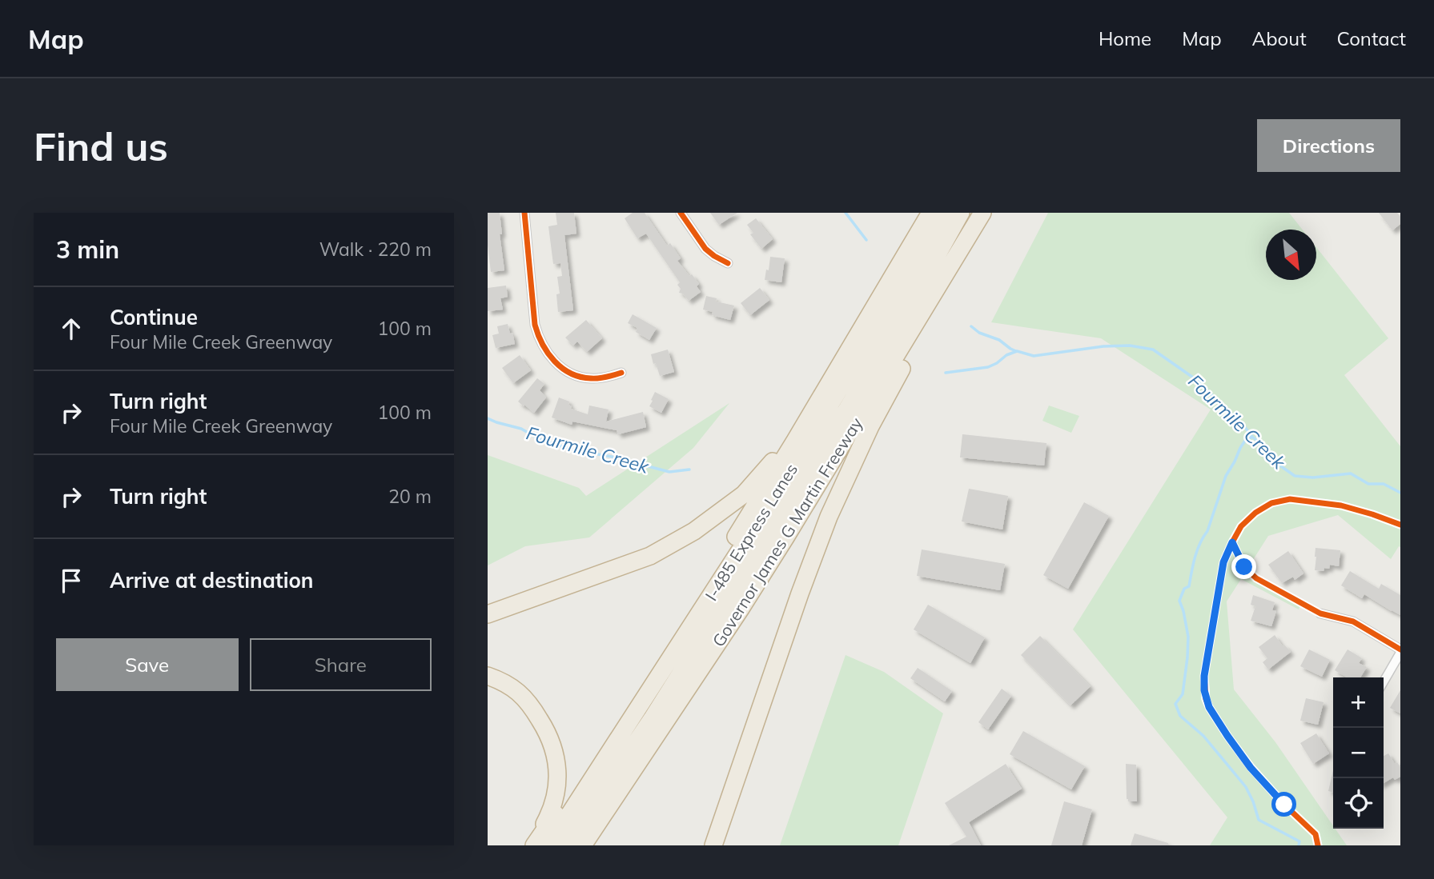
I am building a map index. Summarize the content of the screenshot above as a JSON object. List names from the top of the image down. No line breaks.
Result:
{"streets":{"highway":["I-485 Express Lanes","Governor James G Martin Freeway"]},"water":["Fourmile Creek"],"north":"bottom right","page":{"header":"Map","nav":["Home","Map","About","Contact"],"buttons":["Directions",["Save","Share"]],"title":"Find us","heading":["3 min","Walk · 220 m"],"list":[["Continue","Four Mile Creek Greenway","100 m"],["Turn right","Four Mile Creek Greenway","100 m"],["Turn right","20 m"],"Arrive at destination"],"map_buttons":["+","−"]}}
